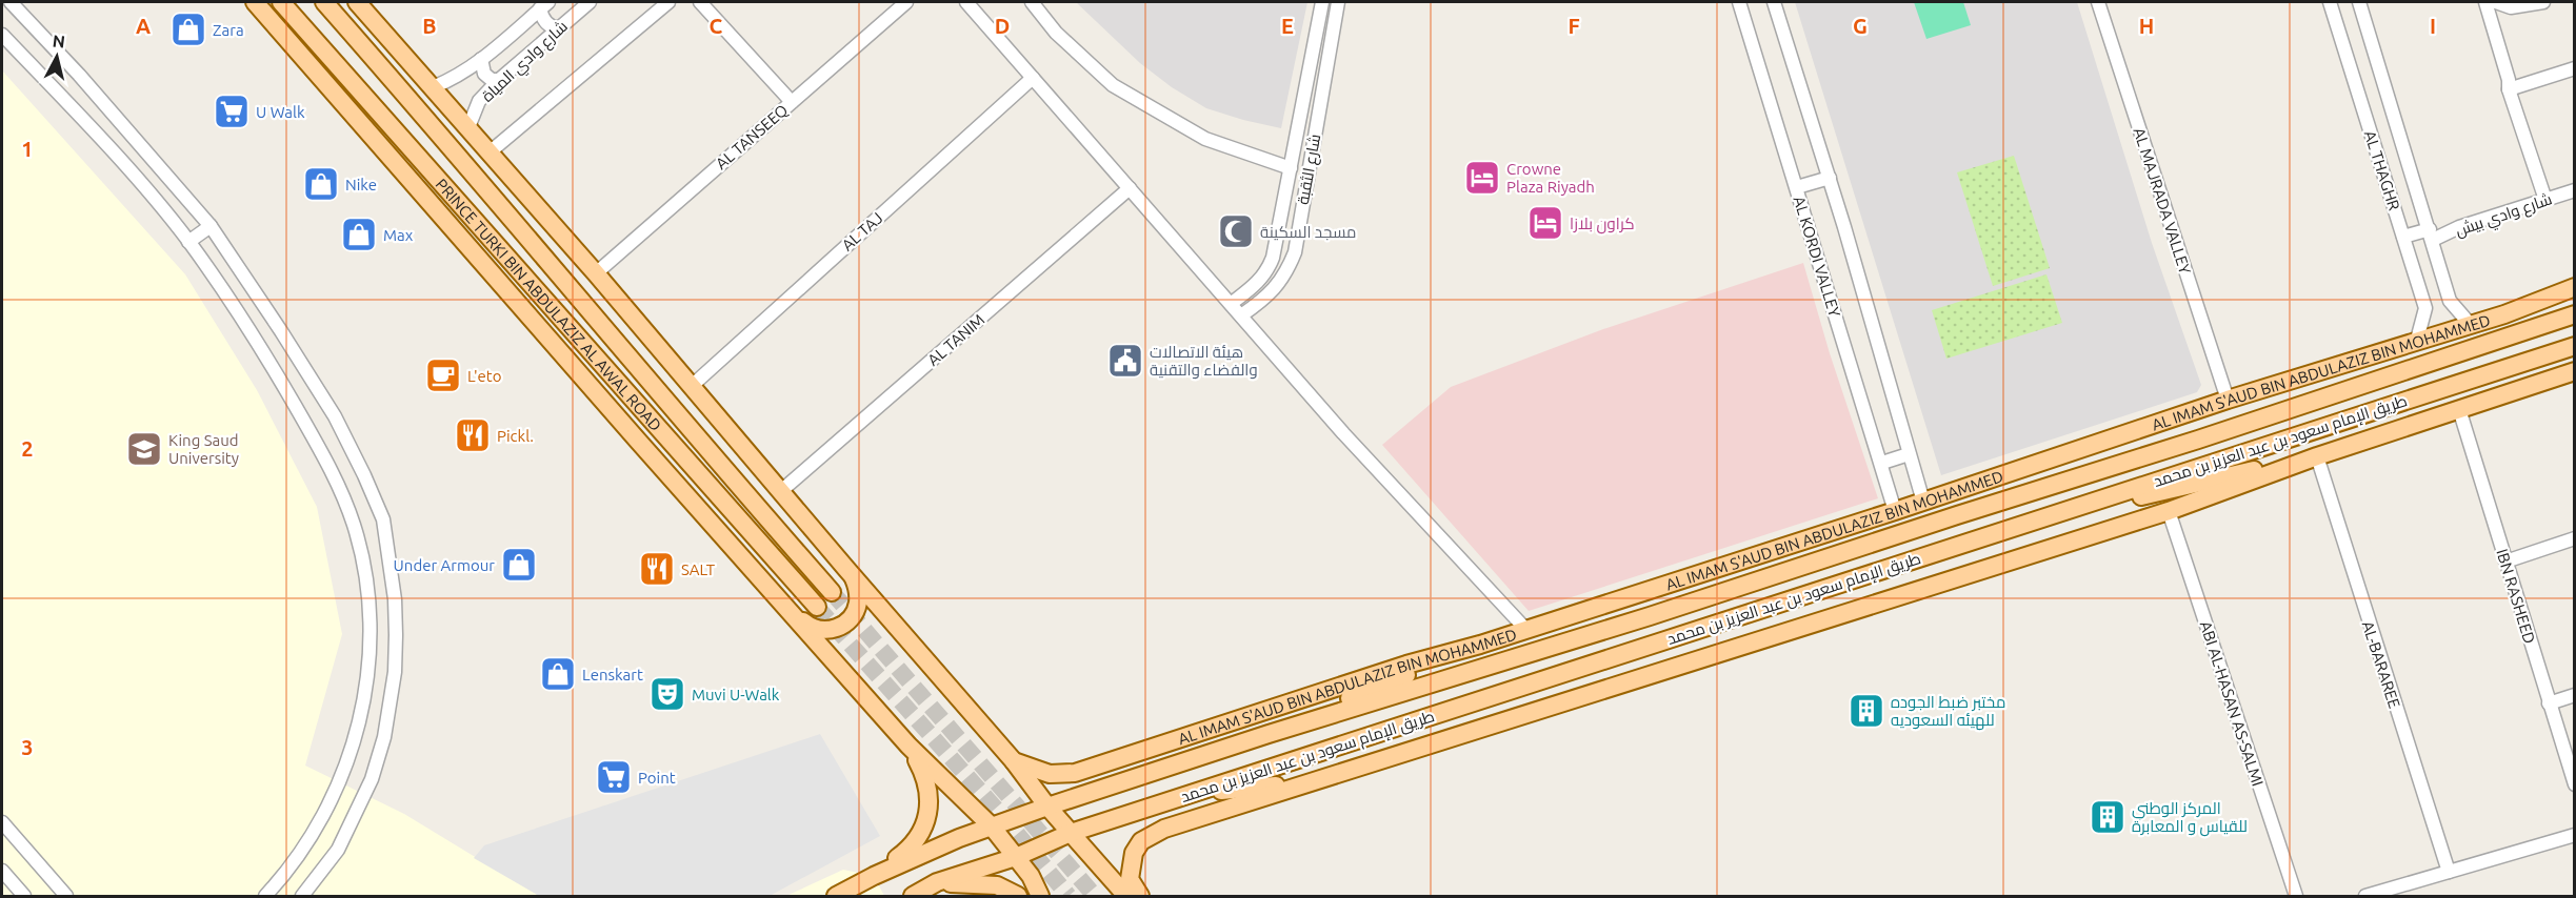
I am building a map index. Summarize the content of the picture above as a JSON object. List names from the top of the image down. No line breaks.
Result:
{"streets":{"main road":["PRINCE TURKI BIN ABDULAZIZ AL AWAL ROAD","AL IMAM S'AUD BIN ABDULAZIZ BIN MOHAMMED","طريق الإمام سعود بن عبد العزيز بن محمد"],"street":["شارع وادي المياة","AL TANSEEQ","شارع الثقبة","AL THAGHR","AL MAJRADA VALLEY","شارع وادي بيش","AL TAJ","AL KORDI VALLEY","AL TANIM","IBN RASHEED","AL-BARAREE","ABI AL-HASAN AS-SALMI"]},"crossings":[["AL THAGHR","شارع وادي بيش"],["AL THAGHR","AL IMAM S'AUD BIN ABDULAZIZ BIN MOHAMMED"],["AL MAJRADA VALLEY","AL IMAM S'AUD BIN ABDULAZIZ BIN MOHAMMED"],["AL KORDI VALLEY","AL IMAM S'AUD BIN ABDULAZIZ BIN MOHAMMED"]],"places":{"shop":["Zara","Nike","Max","Under Armour","Lenskart"],"supermarket":["U Walk","Point"],"hotel":["Crowne Plaza Riyadh","كراون بلازا"],"mosque":["مسجد السكينة"],"public building":["هيئة الاتصالات والفضاء والتقنية"],"cafe":["L'eto"],"restaurant":["Pickl.","SALT"],"school or university":["King Saud University"],"theatre":["Muvi U-Walk"],"building":["مختبر ضبط الجوده للهيئه السعوديه","المركز الوطني للقياس و المعابرة"]},"north":"top","grid":{"columns":["A","B","C","D","E","F","G","H","I"],"rows":["1","2","3"]}}
